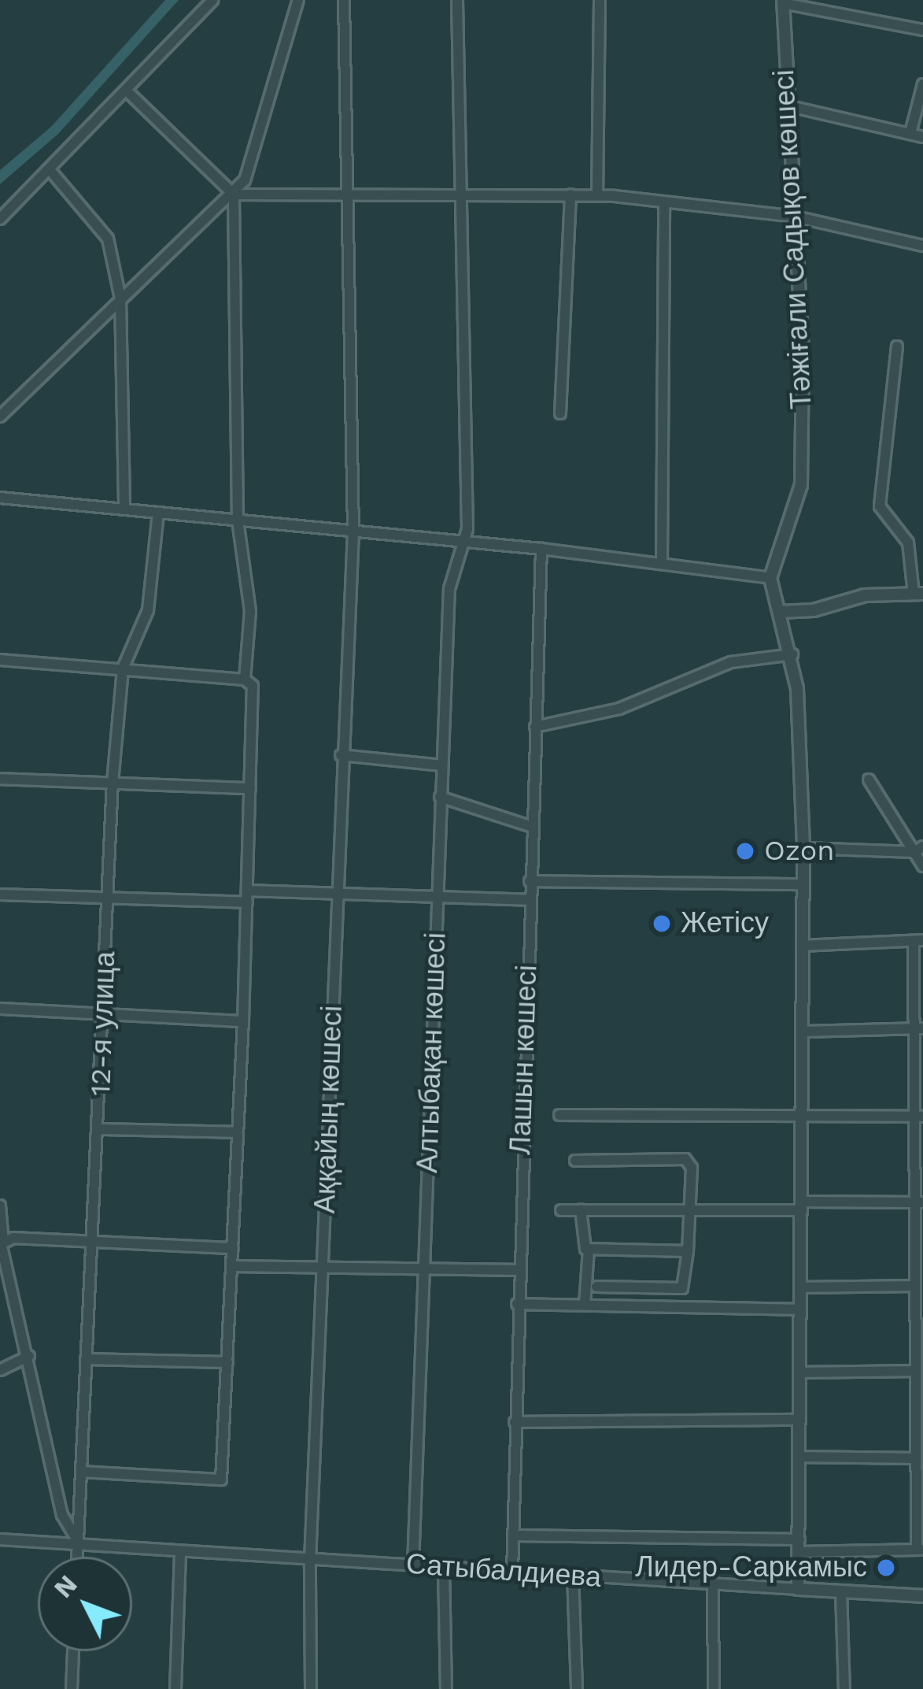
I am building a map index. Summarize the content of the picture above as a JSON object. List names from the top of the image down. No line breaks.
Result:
{"streets":{"street":["Тәжіғали Садықов көшесі","12-я улица","Алтыбақан көшесі","Лашын көшесі","Аққайың көшесі","Сатыбалдиева"]},"crossings":[["12-я улица","Сатыбалдиева"],["Алтыбақан көшесі","Сатыбалдиева"],["Лашын көшесі","Сатыбалдиева"],["Аққайың көшесі","Сатыбалдиева"]],"places":["Ozon","Жетісу","Лидер-Саркамыс"],"north":"top left"}
